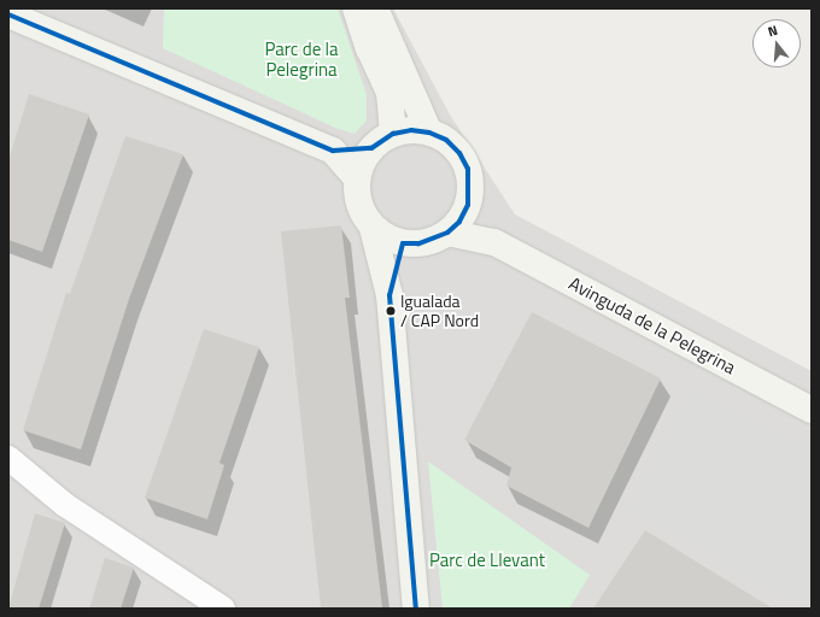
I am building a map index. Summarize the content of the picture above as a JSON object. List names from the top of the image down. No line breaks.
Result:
{"streets":{"street":["Avinguda de la Pelegrina"]},"parks":["Parc de la Pelegrina","Parc de Llevant"],"places":["Igualada / CAP Nord"],"north":"top"}
